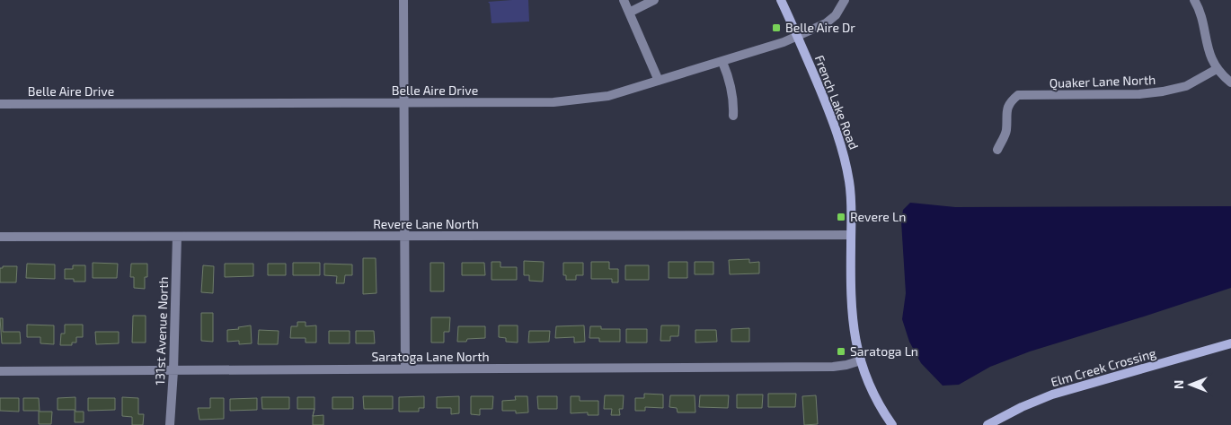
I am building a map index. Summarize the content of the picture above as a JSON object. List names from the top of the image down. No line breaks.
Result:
{"streets":{"street":["Quaker Lane North","Belle Aire Drive","French Lake Road","Revere Lane North","131st Avenue North","Saratoga Lane North","Elm Creek Crossing"]},"crossings":[["Belle Aire Drive","French Lake Road"],["French Lake Road","Revere Lane North"],["French Lake Road","Saratoga Lane North"],["Revere Lane North","131st Avenue North"],["131st Avenue North","Saratoga Lane North"]],"places":{"transit":["Belle Aire Dr","Revere Ln","Saratoga Ln"]},"north":"left"}
